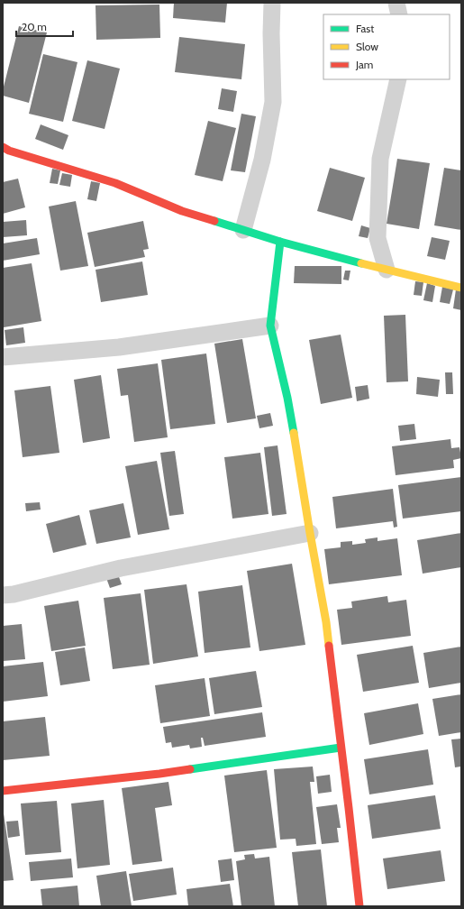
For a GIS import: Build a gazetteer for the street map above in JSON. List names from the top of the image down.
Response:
{
  "legend": ["Fast", "Slow", "Jam"],
  "scale_bar": "20 m"
}
